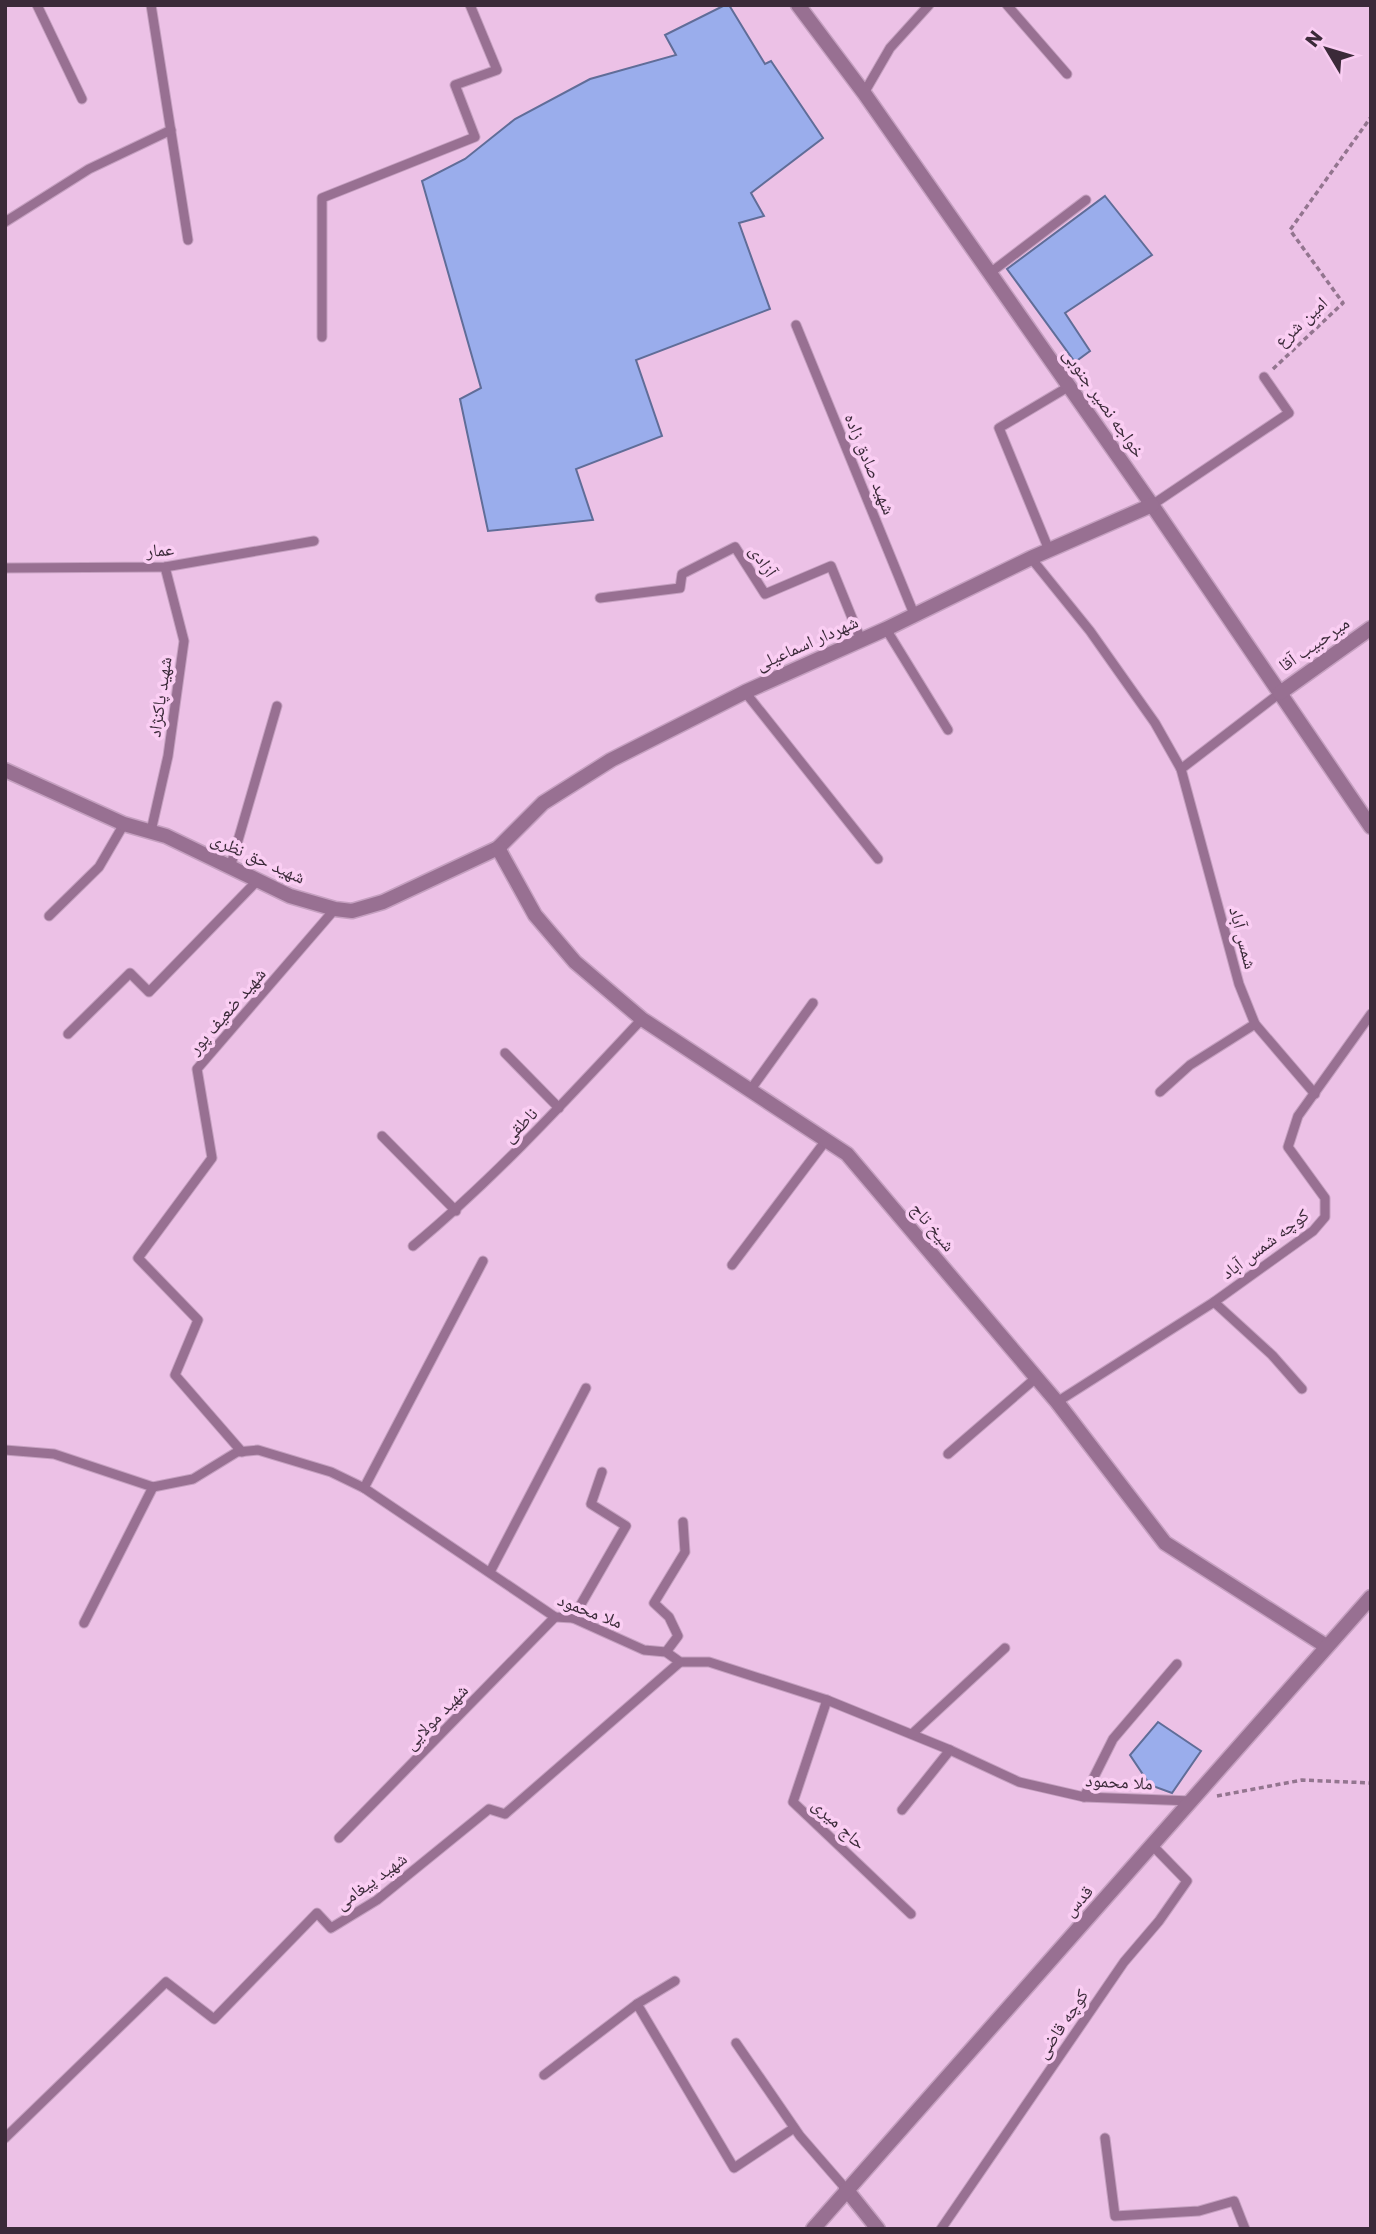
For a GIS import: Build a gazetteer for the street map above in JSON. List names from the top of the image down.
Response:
{
  "streets": {
    "street": [
      "خواجه نصیر جنوبی",
      "شهردار اسماعیلی",
      "میرحبیب آقا",
      "شهید حق نظری",
      "شیخ تاج",
      "قدس"
    ],
    "lane": [
      "شهید صادق زاده",
      "عمار",
      "آزادی",
      "شهید پاکنژاد",
      "شمس آباد",
      "شهید ضعیف پور",
      "ناطقی",
      "کوچه شمس آباد",
      "ملا محمود",
      "شهید مولایی",
      "حاج میری",
      "شهید پیغامی",
      "کوچه قاضی"
    ],
    "path": ["امین شرع"]
  },
  "crossings": [
    ["خواجه نصیر جنوبی", "شهردار اسماعیلی"],
    ["خواجه نصیر جنوبی", "میرحبیب آقا"],
    ["شهید صادق زاده", "شهردار اسماعیلی"],
    ["عمار", "شهید پاکنژاد"],
    ["آزادی", "شهردار اسماعیلی"],
    ["شهردار اسماعیلی", "شهید حق نظری"],
    ["شهردار اسماعیلی", "شمس آباد"],
    ["شهردار اسماعیلی", "شیخ تاج"],
    ["شهید پاکنژاد", "شهید حق نظری"],
    ["شهید حق نظری", "شهید ضعیف پور"],
    ["شهید حق نظری", "شیخ تاج"],
    ["شمس آباد", "کوچه شمس آباد"],
    ["شهید ضعیف پور", "ملا محمود"],
    ["ناطقی", "شیخ تاج"],
    ["شیخ تاج", "کوچه شمس آباد"],
    ["شیخ تاج", "قدس"],
    ["ملا محمود", "شهید مولایی"],
    ["ملا محمود", "حاج میری"],
    ["ملا محمود", "شهید پیغامی"],
    ["ملا محمود", "قدس"],
    ["قدس", "کوچه قاضی"]
  ],
  "north": "top left"
}
